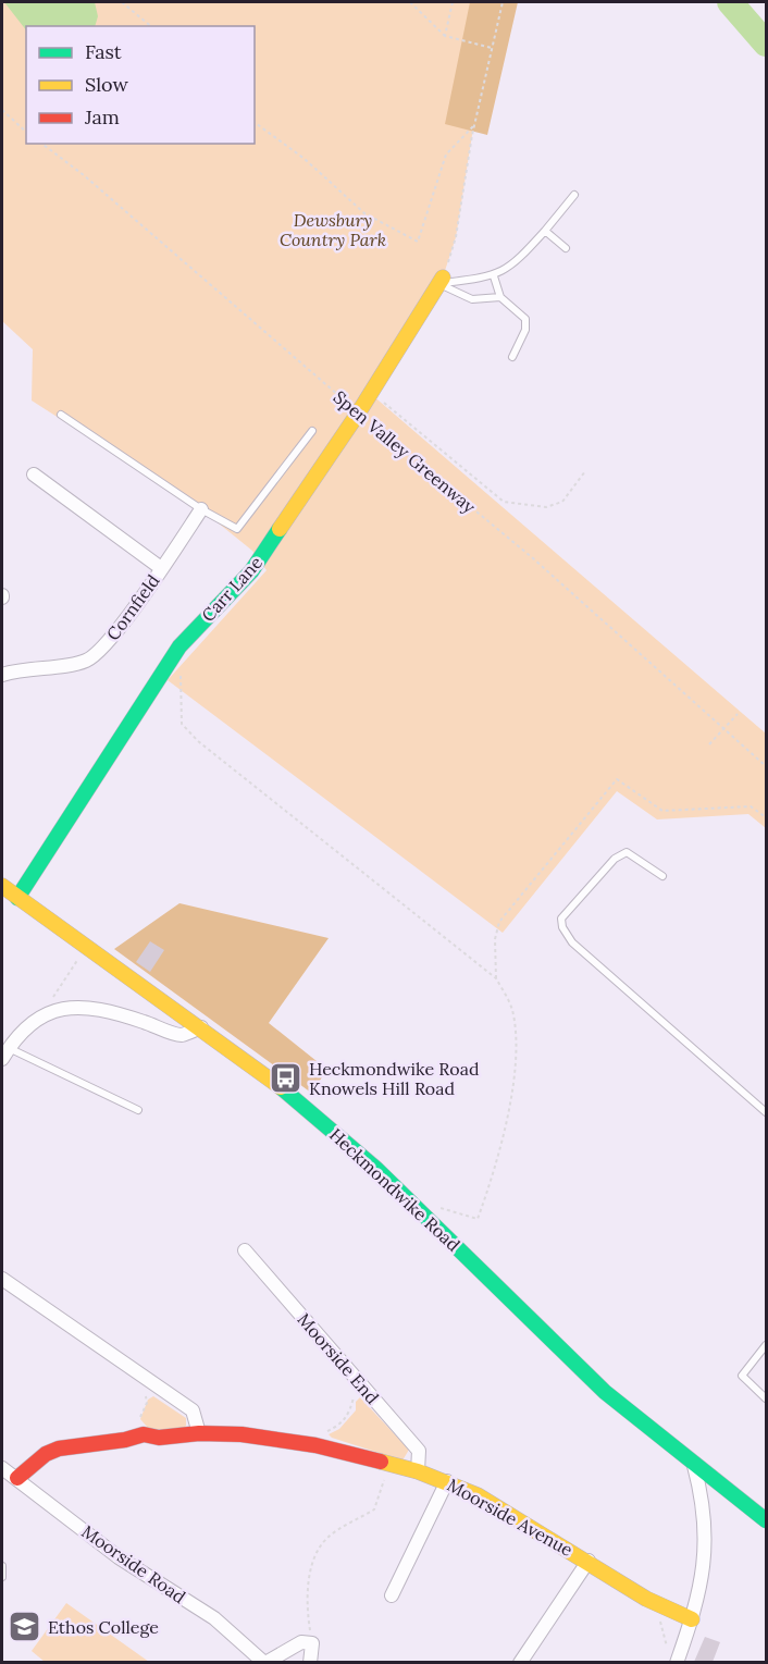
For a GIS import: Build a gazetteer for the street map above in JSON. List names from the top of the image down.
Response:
{
  "streets": {
    "street": [
      "Carr Lane",
      "Cornfield",
      "Heckmondwike Road",
      "Moorside End",
      "Moorside Avenue",
      "Moorside Road"
    ],
    "path": ["Spen Valley Greenway"]
  },
  "crossings": [
    ["Spen Valley Greenway", "Carr Lane"],
    ["Carr Lane", "Heckmondwike Road"],
    ["Moorside End", "Moorside Avenue"],
    ["Moorside Avenue", "Moorside Road"]
  ],
  "parks": ["Dewsbury Country Park"],
  "places": {
    "bus stop": ["Heckmondwike Road Knowels Hill Road"],
    "school or university": ["Ethos College"]
  },
  "legend": ["Fast", "Slow", "Jam"]
}
